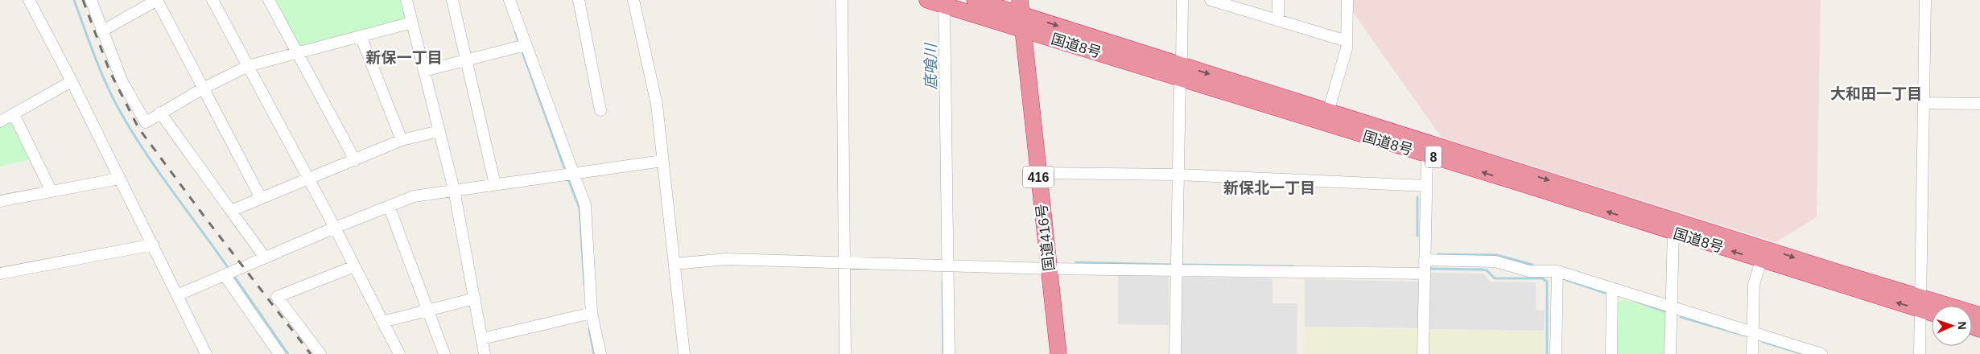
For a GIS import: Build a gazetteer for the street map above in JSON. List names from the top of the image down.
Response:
{
  "streets": {
    "highway": [
      "国道8号",
      "8",
      "416",
      "国道416号"
    ]
  },
  "crossings": [
    ["国道8号", "国道416号"]
  ],
  "districts": ["新保一丁目", "大和田一丁目", "新保北一丁目"],
  "water": ["底喰川"],
  "north": "right"
}
